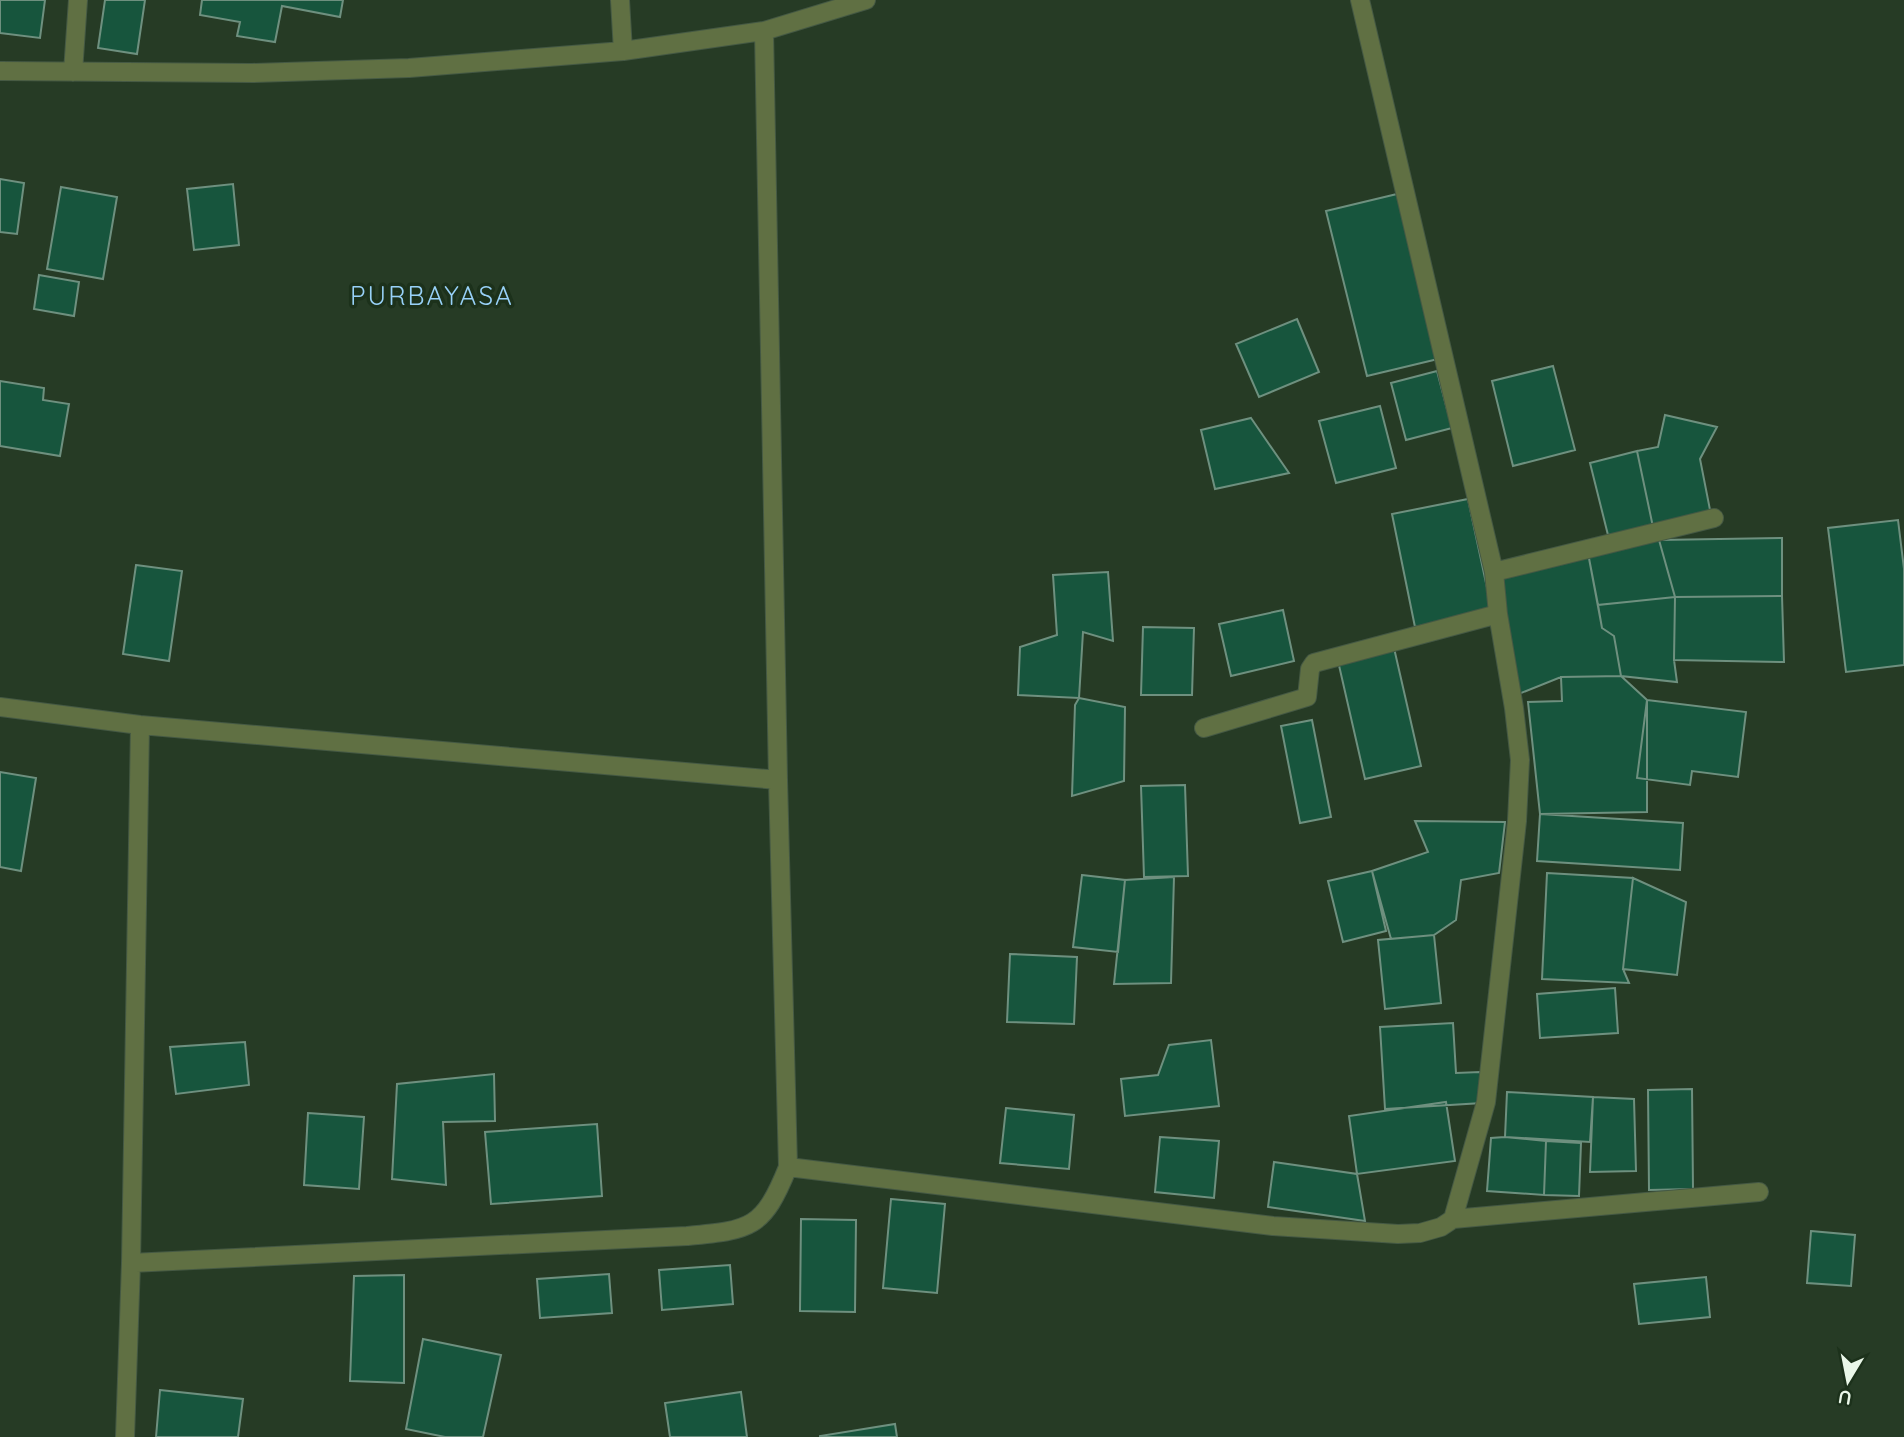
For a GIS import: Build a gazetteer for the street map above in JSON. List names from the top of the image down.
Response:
{
  "districts": ["PURBAYASA"],
  "north": "bottom"
}
